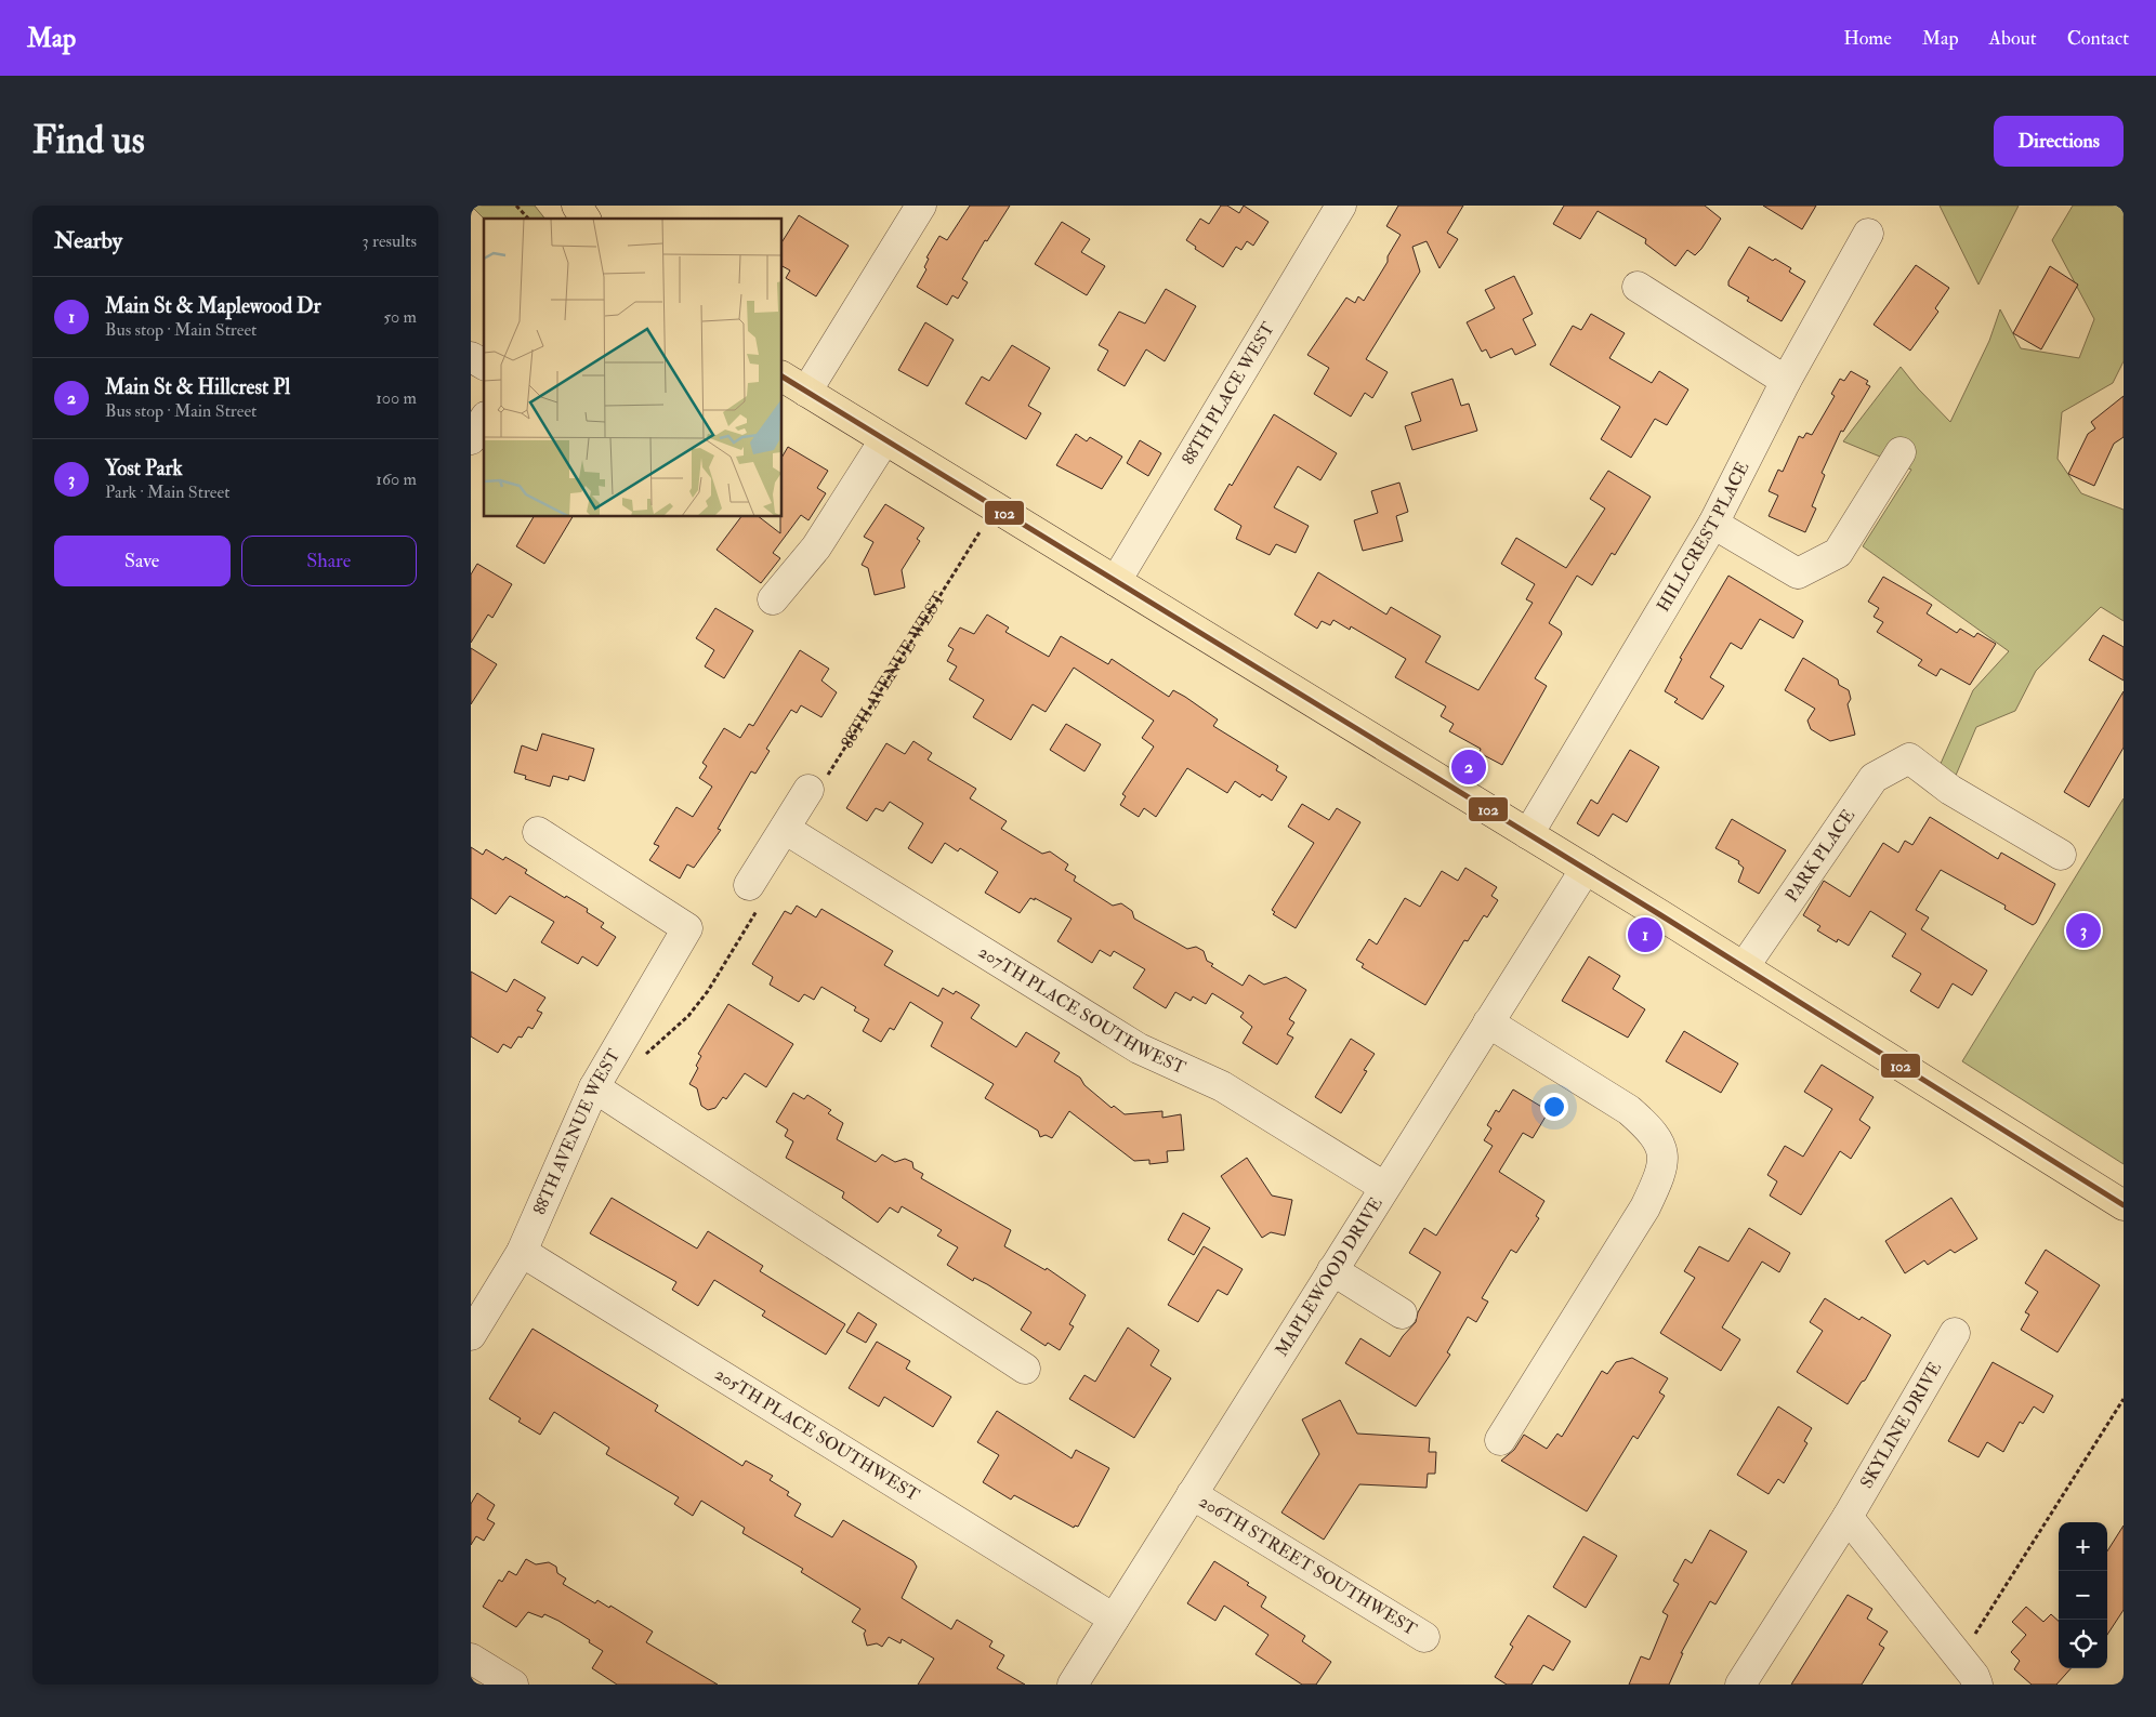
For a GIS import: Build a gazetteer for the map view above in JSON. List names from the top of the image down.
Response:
{
  "streets": {
    "street": [
      "88TH PLACE WEST",
      "HILLCREST PLACE",
      "88TH AVENUE WEST",
      "PARK PLACE",
      "207TH PLACE SOUTHWEST",
      "MAPLEWOOD DRIVE",
      "SKYLINE DRIVE",
      "205TH PLACE SOUTHWEST",
      "206TH STREET SOUTHWEST"
    ]
  },
  "crossings": [
    ["88TH AVENUE WEST", "205TH PLACE SOUTHWEST"],
    ["207TH PLACE SOUTHWEST", "MAPLEWOOD DRIVE"],
    ["MAPLEWOOD DRIVE", "205TH PLACE SOUTHWEST"],
    ["MAPLEWOOD DRIVE", "206TH STREET SOUTHWEST"]
  ],
  "lines": ["transit line 102"],
  "page": {
    "header": "Map",
    "nav": [
      "Home",
      "Map",
      "About",
      "Contact"
    ],
    "buttons": [
      "Directions",
      ["Save", "Share"]
    ],
    "title": "Find us",
    "heading": ["Nearby", "3 results"],
    "list": [
      {
        "mark": "1",
        "name": "Main St & Maplewood Dr",
        "note": "Bus stop · Main Street",
        "value": "50 m"
      },
      {
        "mark": "2",
        "name": "Main St & Hillcrest Pl",
        "note": "Bus stop · Main Street",
        "value": "100 m"
      },
      {
        "mark": "3",
        "name": "Yost Park",
        "note": "Park · Main Street",
        "value": "160 m"
      }
    ],
    "pins": ["2", "3", "1"],
    "map_buttons": ["+", "−"]
  }
}
